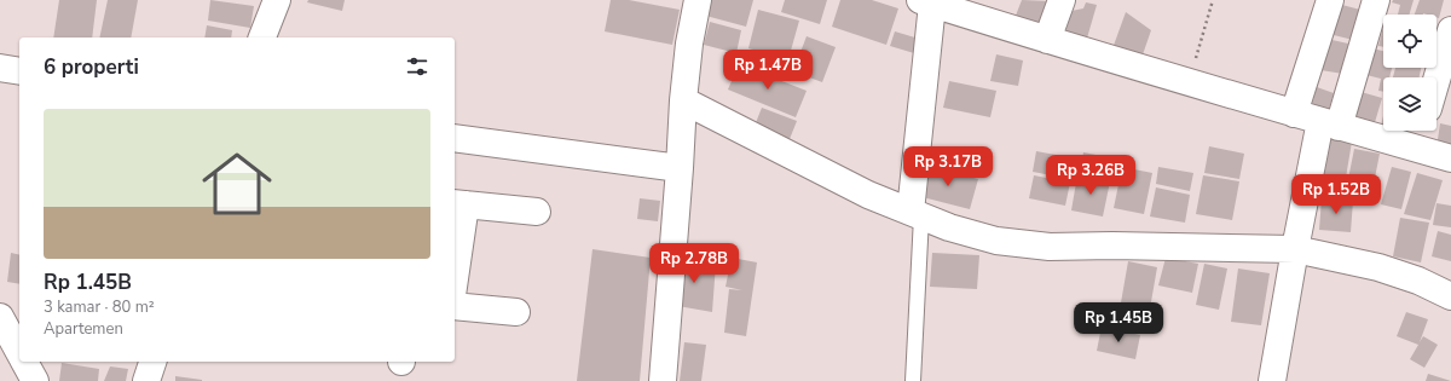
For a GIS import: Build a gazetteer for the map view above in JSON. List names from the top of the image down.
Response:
{
  "page": {
    "heading": "6 properti",
    "price": [
      "Rp 1.47B",
      "Rp 3.17B",
      "Rp 3.26B",
      "Rp 1.52B",
      "Rp 2.78B",
      "Rp 1.45B"
    ],
    "list": [
      {
        "name": "Rp 1.45B",
        "note": "3 kamar · 80 m² · Apartemen"
      }
    ]
  }
}
